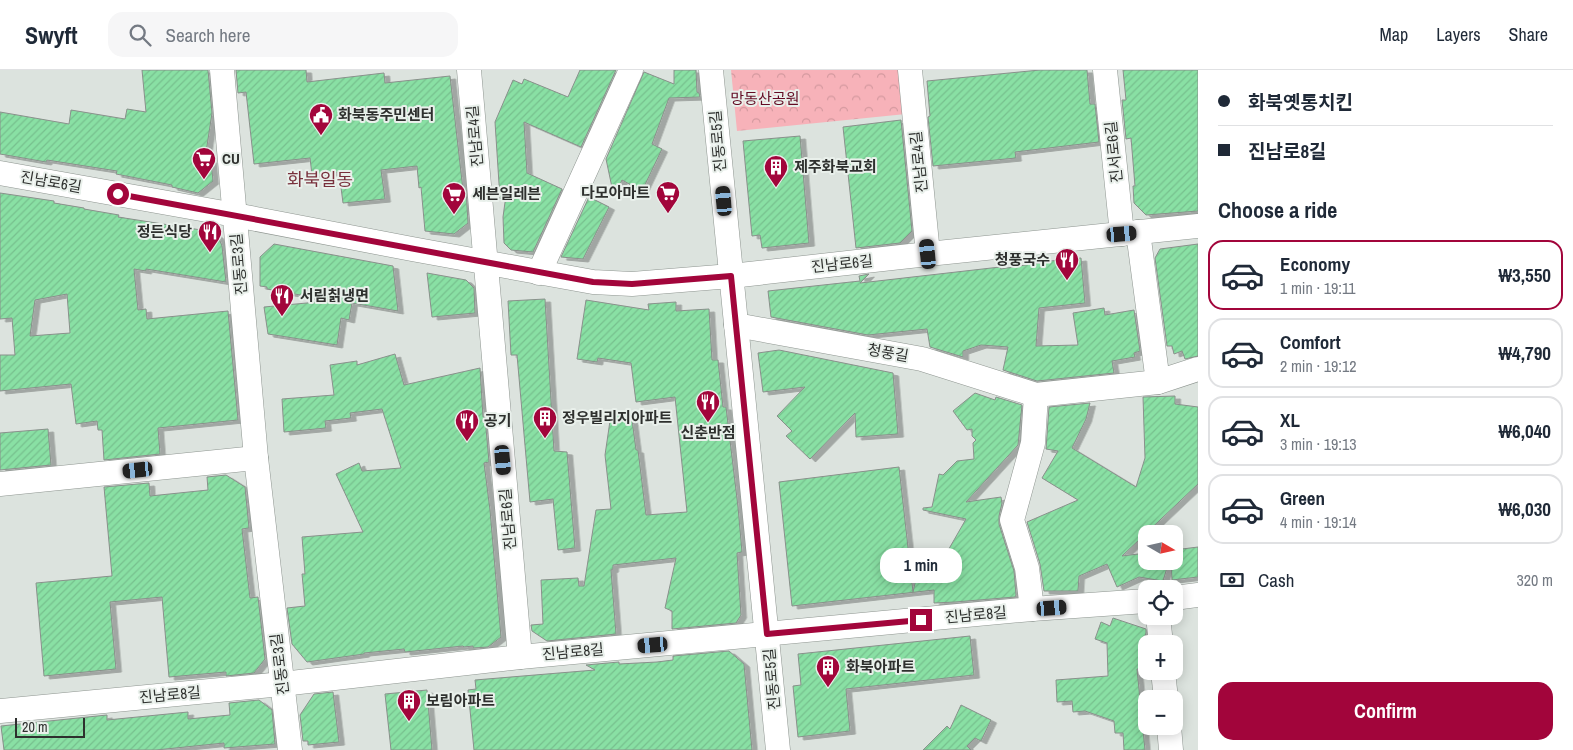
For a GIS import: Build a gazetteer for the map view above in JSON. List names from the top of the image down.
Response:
{
  "streets": {
    "street": [
      "진남로4길",
      "진동로5길",
      "진서로6길",
      "진남로6길",
      "진동로3길",
      "청풍길",
      "진남로8길"
    ]
  },
  "crossings": [
    ["진남로4길", "진남로6길"],
    ["진동로5길", "진남로6길"],
    ["진동로5길", "청풍길"],
    ["진동로5길", "진남로8길"],
    ["진서로6길", "진남로6길"],
    ["진서로6길", "청풍길"],
    ["진남로6길", "진동로3길"],
    ["진남로6길", "진남로8길"],
    ["진동로3길", "진남로8길"]
  ],
  "districts": ["화북일동"],
  "parks": ["망동산공원"],
  "places": {
    "public building": ["화북동주민센터"],
    "supermarket": ["CU", "다모아마트", "세븐일레븐"],
    "building": [
      "제주화북교회",
      "정우빌리지아파트",
      "화북아파트",
      "보림아파트"
    ],
    "restaurant": [
      "정든식당",
      "청풍국수",
      "서림칡냉면",
      "신춘반점",
      "공기"
    ]
  },
  "scale_bar": "20 m",
  "north": "right",
  "page": {
    "header": "Swyft",
    "search": "Search here",
    "nav": ["Map", "Layers", "Share"],
    "banner": ["화북옛통치킨", "진남로8길"],
    "heading": "Choose a ride",
    "list": [
      {
        "name": "Economy",
        "note": "1 min · 19:11",
        "value": "₩3,550"
      },
      {
        "name": "Comfort",
        "note": "2 min · 19:12",
        "value": "₩4,790"
      },
      {
        "name": "XL",
        "note": "3 min · 19:13",
        "value": "₩6,040"
      },
      {
        "name": "Green",
        "note": "4 min · 19:14",
        "value": "₩6,030"
      }
    ],
    "map_buttons": ["+", "−"],
    "bubble": "1 min",
    "pay": ["Cash", "320 m"],
    "buttons": "Confirm",
    "scale": "20 m"
  }
}
